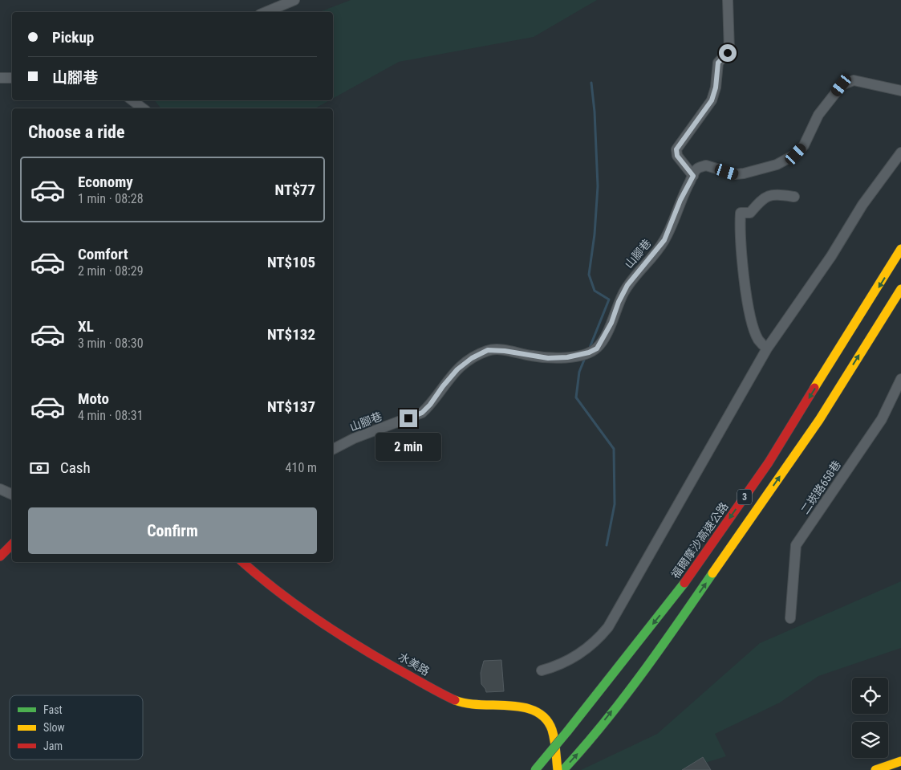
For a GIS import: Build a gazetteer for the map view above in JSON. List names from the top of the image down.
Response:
{
  "streets": {
    "main road": ["3", "福爾摩沙高速公路", "水美路"],
    "street": ["山腳巷", "二崁路658巷"]
  },
  "legend": ["Fast", "Slow", "Jam"],
  "page": {
    "banner": ["Pickup", "山腳巷"],
    "heading": "Choose a ride",
    "list": [
      {
        "name": "Economy",
        "note": "1 min · 08:28",
        "value": "NT$77"
      },
      {
        "name": "Comfort",
        "note": "2 min · 08:29",
        "value": "NT$105"
      },
      {
        "name": "XL",
        "note": "3 min · 08:30",
        "value": "NT$132"
      },
      {
        "name": "Moto",
        "note": "4 min · 08:31",
        "value": "NT$137"
      }
    ],
    "bubble": "2 min",
    "pay": ["Cash", "410 m"],
    "buttons": "Confirm"
  }
}
